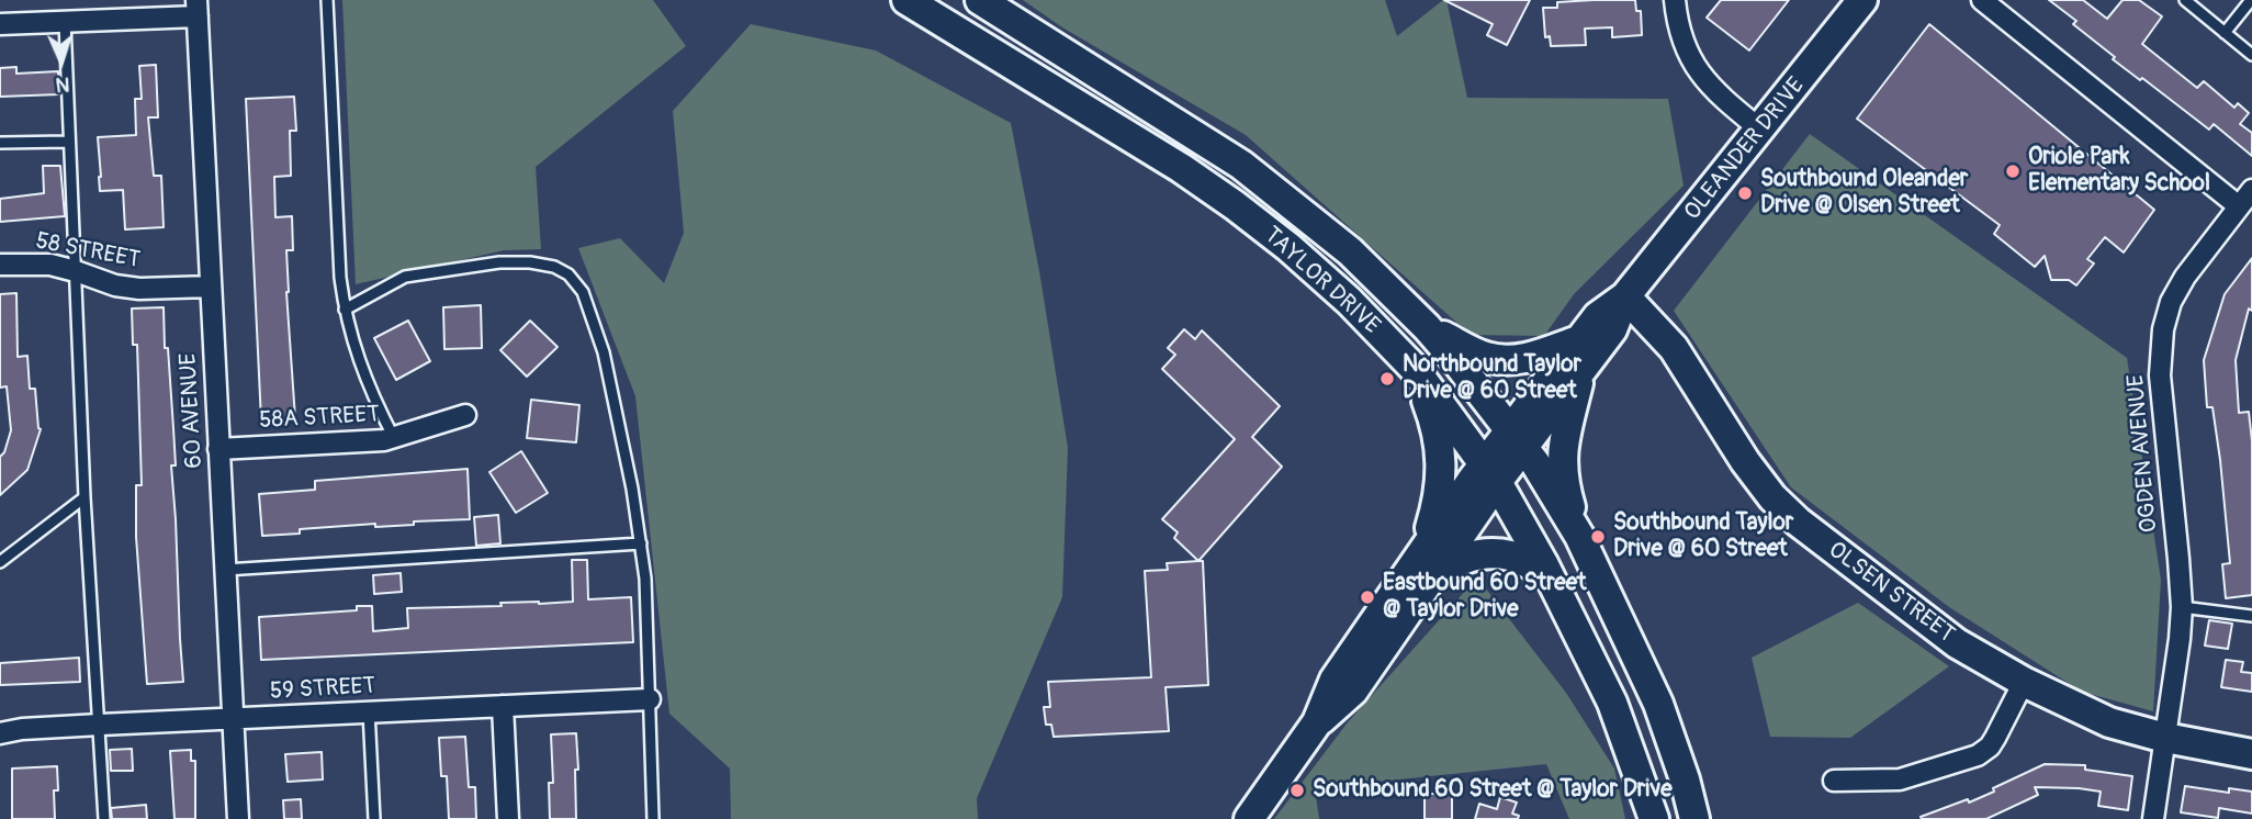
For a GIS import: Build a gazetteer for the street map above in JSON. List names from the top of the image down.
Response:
{
  "streets": {
    "main road": ["OLEANDER DRIVE", "TAYLOR DRIVE", "OLSEN STREET"],
    "street": [
      "58 STREET",
      "60 AVENUE",
      "58A STREET",
      "OGDEN AVENUE",
      "59 STREET"
    ]
  },
  "crossings": [
    ["OLEANDER DRIVE", "TAYLOR DRIVE"],
    ["OLEANDER DRIVE", "OLSEN STREET"],
    ["58 STREET", "60 AVENUE"],
    ["60 AVENUE", "58A STREET"],
    ["60 AVENUE", "59 STREET"],
    ["OGDEN AVENUE", "OLSEN STREET"]
  ],
  "places": [
    "Oriole Park Elementary School",
    "Southbound Oleander Drive @ Olsen Street",
    "Northbound Taylor Drive @ 60 Street",
    "Southbound Taylor Drive @ 60 Street",
    "Eastbound 60 Street @ Taylor Drive",
    "Southbound 60 Street @ Taylor Drive"
  ],
  "north": "bottom"
}
